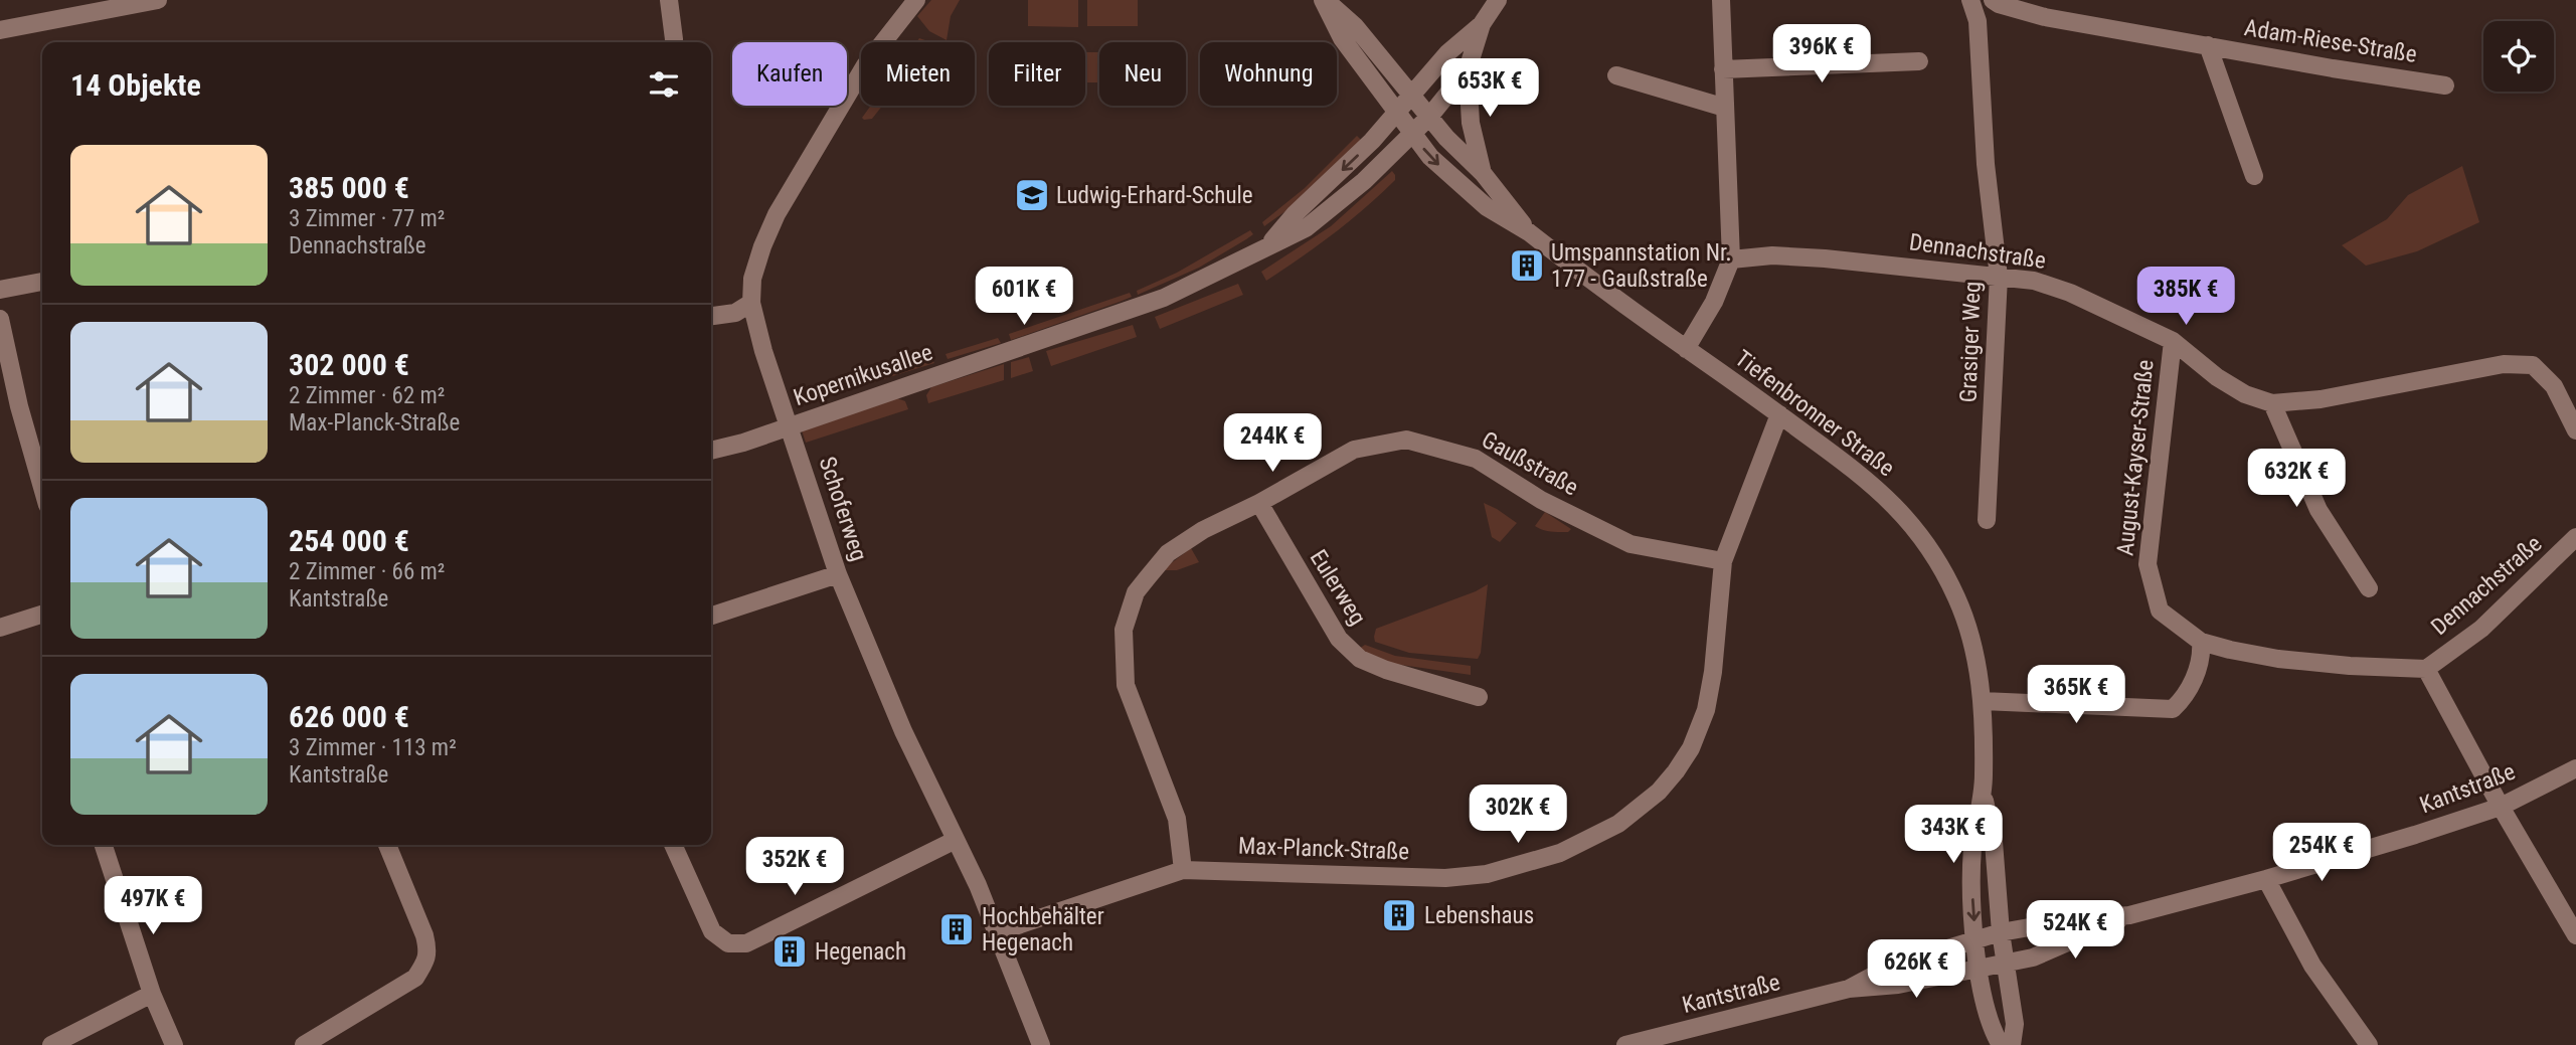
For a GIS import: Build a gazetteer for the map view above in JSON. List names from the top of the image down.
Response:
{
  "streets": {
    "street": [
      "Adam-Riese-Straße",
      "Dennachstraße",
      "Grasiger Weg",
      "Kopernikusallee",
      "Tiefenbronner Straße",
      "August-Kayser-Straße",
      "Gaußstraße",
      "Schoferweg",
      "Eulerweg",
      "Kantstraße",
      "Max-Planck-Straße"
    ]
  },
  "crossings": [
    ["Dennachstraße", "Grasiger Weg"],
    ["Dennachstraße", "August-Kayser-Straße"],
    ["Kopernikusallee", "Tiefenbronner Straße"],
    ["Kopernikusallee", "Schoferweg"],
    ["Tiefenbronner Straße", "Kantstraße"],
    ["Tiefenbronner Straße", "Max-Planck-Straße"],
    ["Gaußstraße", "Eulerweg"],
    ["Gaußstraße", "Max-Planck-Straße"],
    ["Schoferweg", "Max-Planck-Straße"]
  ],
  "places": {
    "school or university": ["Ludwig-Erhard-Schule"],
    "building": [
      "Umspannstation Nr. 177 - Gaußstraße",
      "Lebenshaus",
      "Hochbehälter Hegenach",
      "Hegenach"
    ]
  },
  "page": {
    "price": [
      "396K €",
      "653K €",
      "601K €",
      "385K €",
      "244K €",
      "632K €",
      "365K €",
      "302K €",
      "343K €",
      "254K €",
      "352K €",
      "497K €",
      "524K €",
      "626K €"
    ],
    "chip": [
      "Kaufen",
      "Mieten",
      "Filter",
      "Neu",
      "Wohnung"
    ],
    "heading": "14 Objekte",
    "list": [
      {
        "name": "385 000 €",
        "note": "3 Zimmer · 77 m² · Dennachstraße"
      },
      {
        "name": "302 000 €",
        "note": "2 Zimmer · 62 m² · Max-Planck-Straße"
      },
      {
        "name": "254 000 €",
        "note": "2 Zimmer · 66 m² · Kantstraße"
      },
      {
        "name": "626 000 €",
        "note": "3 Zimmer · 113 m² · Kantstraße"
      }
    ]
  }
}
